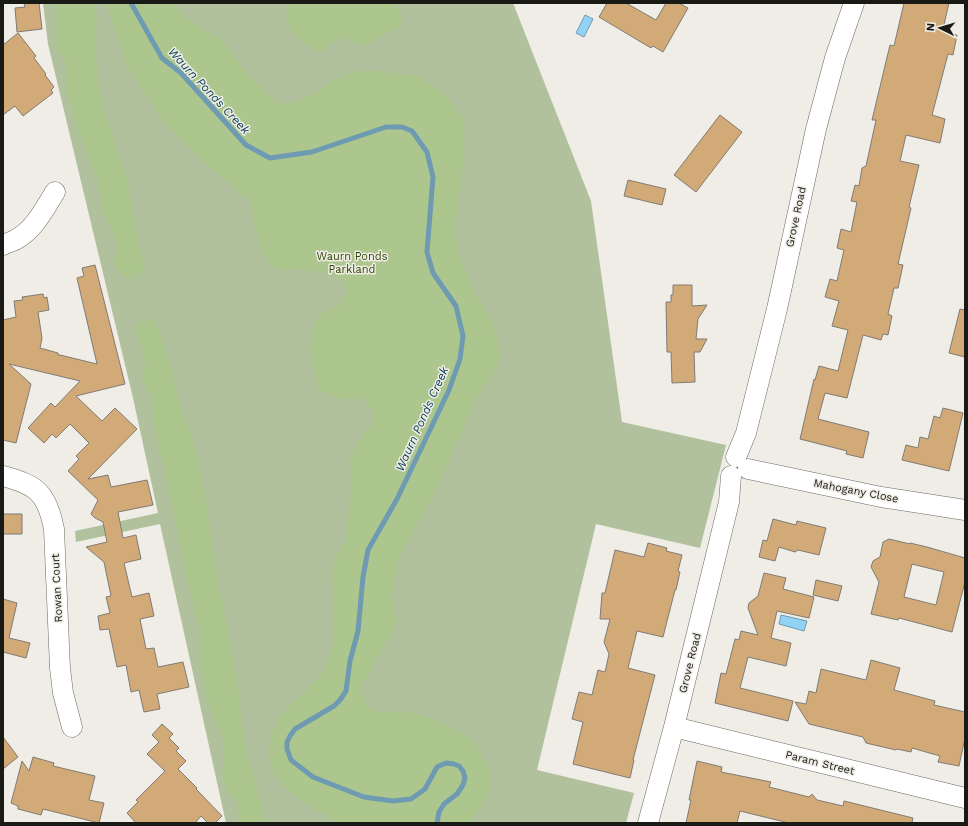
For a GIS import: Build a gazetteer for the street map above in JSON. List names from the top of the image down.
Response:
{
  "streets": {
    "street": [
      "Grove Road",
      "Mahogany Close",
      "Rowan Court",
      "Param Street"
    ]
  },
  "crossings": [
    ["Grove Road", "Mahogany Close"],
    ["Grove Road", "Param Street"]
  ],
  "water": ["Waurn Ponds Creek"],
  "parks": ["Waurn Ponds Parkland"],
  "north": "left"
}
